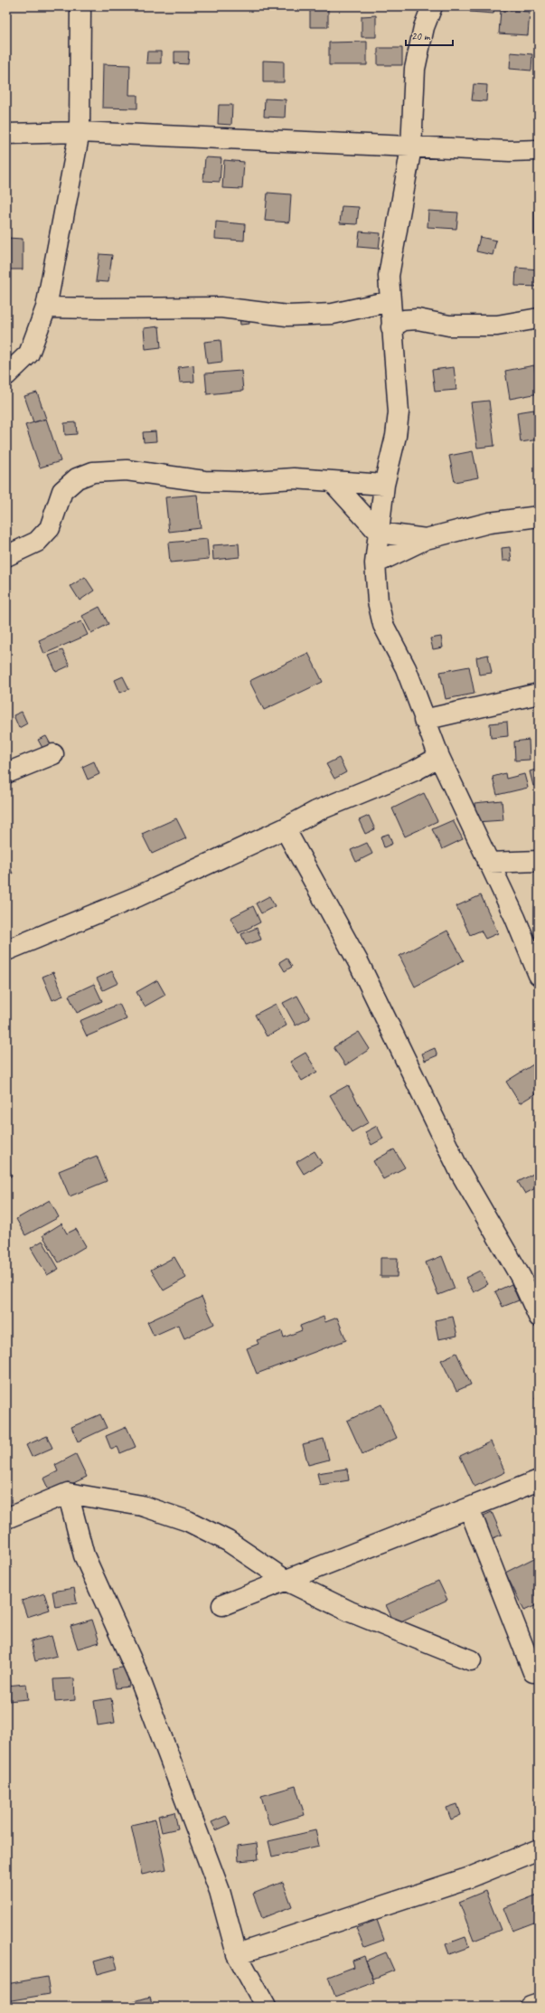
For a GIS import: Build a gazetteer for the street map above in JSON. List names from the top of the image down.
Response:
{
  "scale_bar": "20 m"
}
